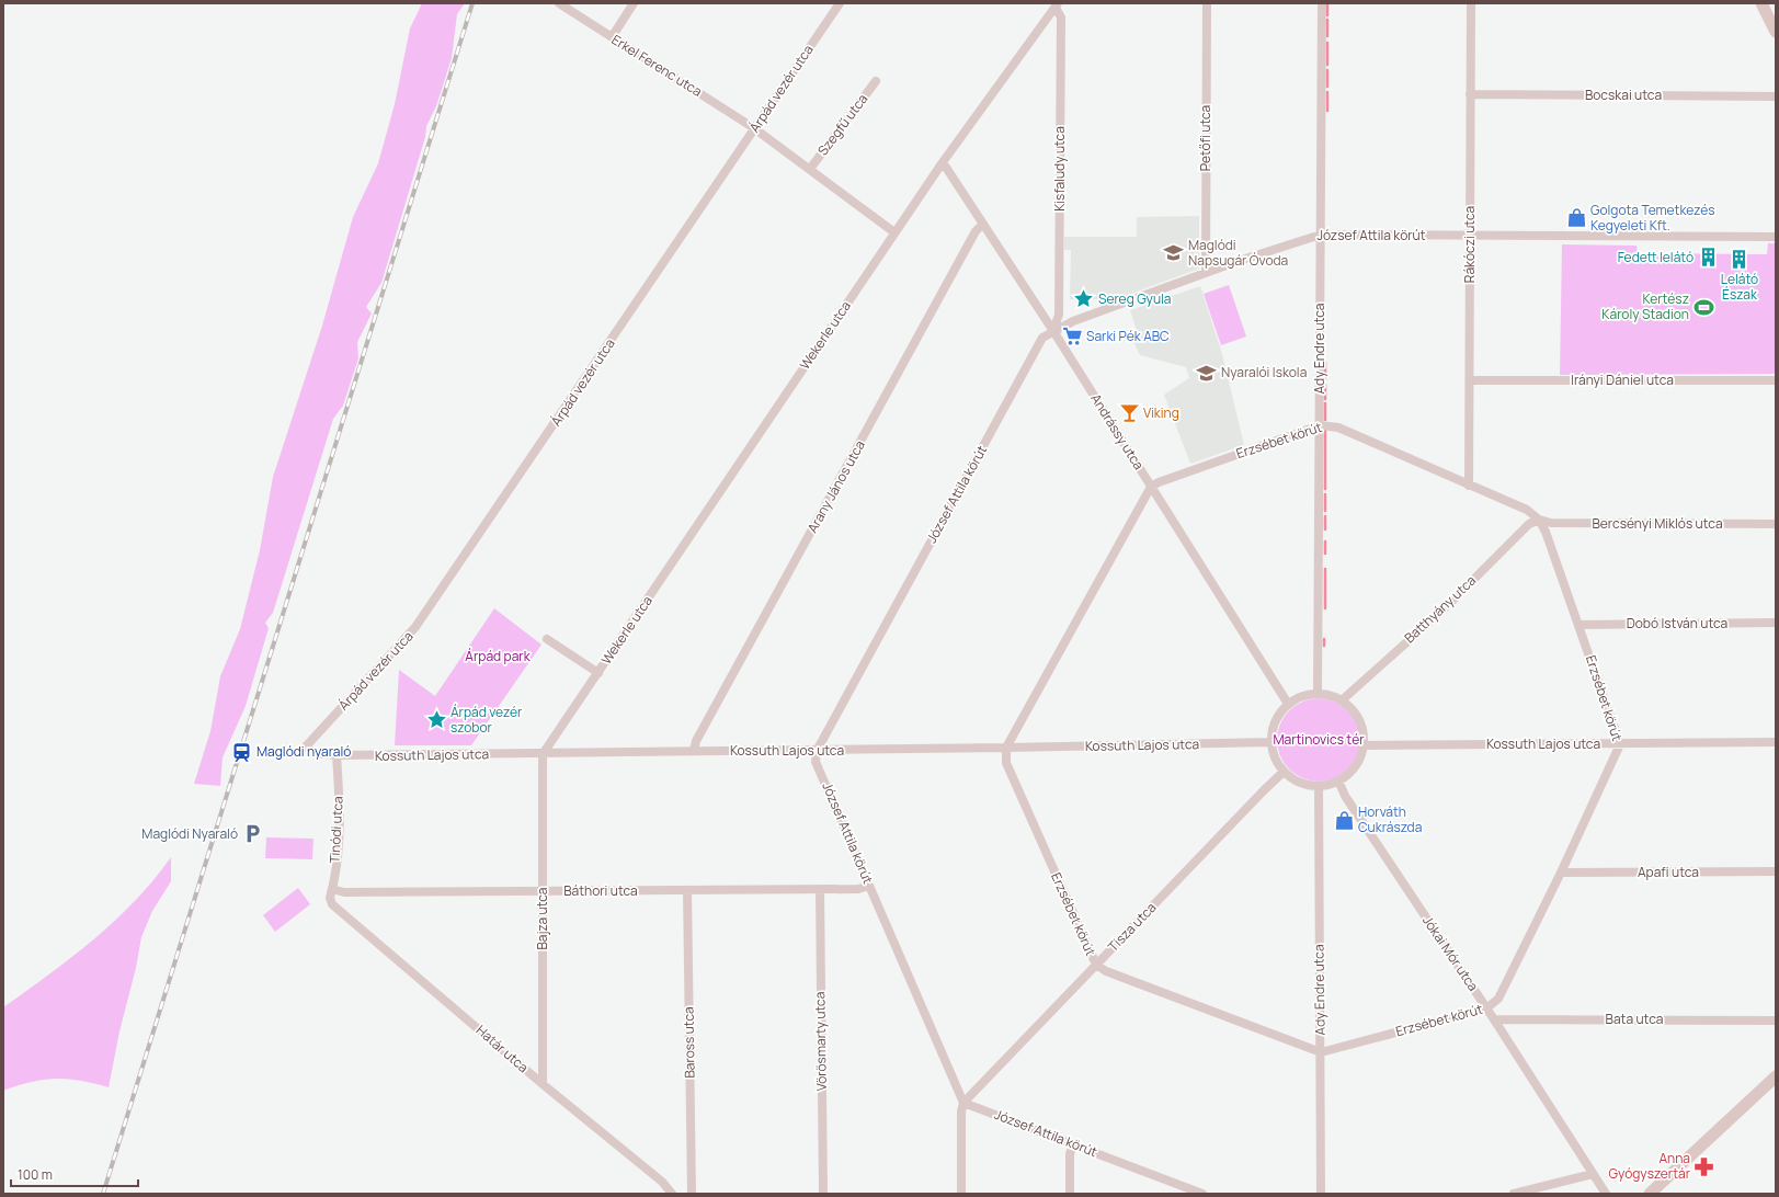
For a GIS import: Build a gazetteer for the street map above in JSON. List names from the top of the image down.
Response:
{
  "streets": {
    "street": [
      "Erkel Ferenc utca",
      "Árpád vezér utca",
      "Bocskai utca",
      "Szegfű utca",
      "Petőfi utca",
      "Kisfaludy utca",
      "József Attila körút",
      "Rákóczi utca",
      "Wekerle utca",
      "Ady Endre utca",
      "Irányi Dániel utca",
      "Andrássy utca",
      "Erzsébet körút",
      "Arany János utca",
      "Bercsényi Miklós utca",
      "Batthyány utca",
      "Dobó István utca",
      "Kossuth Lajos utca",
      "Tinódi utca",
      "Apafi utca",
      "Báthori utca",
      "Bajza utca",
      "Tisza utca",
      "Jókai Mór utca",
      "Bata utca",
      "Vörösmarty utca",
      "Baross utca",
      "Határ utca"
    ]
  },
  "crossings": [
    ["Erkel Ferenc utca", "Árpád vezér utca"],
    ["Erkel Ferenc utca", "Szegfű utca"],
    ["Árpád vezér utca", "Szegfű utca"],
    ["Árpád vezér utca", "Kossuth Lajos utca"],
    ["Bocskai utca", "Rákóczi utca"],
    ["Szegfű utca", "Wekerle utca"],
    ["Petőfi utca", "József Attila körút"],
    ["Kisfaludy utca", "József Attila körút"],
    ["Kisfaludy utca", "Wekerle utca"],
    ["Kisfaludy utca", "Andrássy utca"],
    ["József Attila körút", "Rákóczi utca"],
    ["József Attila körút", "Ady Endre utca"],
    ["József Attila körút", "Andrássy utca"],
    ["József Attila körút", "Kossuth Lajos utca"],
    ["József Attila körút", "Báthori utca"],
    ["József Attila körút", "Tisza utca"],
    ["Rákóczi utca", "Irányi Dániel utca"],
    ["Rákóczi utca", "Erzsébet körút"],
    ["Wekerle utca", "Andrássy utca"],
    ["Wekerle utca", "Kossuth Lajos utca"],
    ["Wekerle utca", "Bajza utca"],
    ["Ady Endre utca", "Andrássy utca"],
    ["Ady Endre utca", "Erzsébet körút"],
    ["Ady Endre utca", "Batthyány utca"],
    ["Ady Endre utca", "Kossuth Lajos utca"],
    ["Ady Endre utca", "Tisza utca"],
    ["Ady Endre utca", "Jókai Mór utca"],
    ["Andrássy utca", "Erzsébet körút"],
    ["Andrássy utca", "Arany János utca"],
    ["Andrássy utca", "Batthyány utca"],
    ["Andrássy utca", "Kossuth Lajos utca"],
    ["Andrássy utca", "Tisza utca"],
    ["Andrássy utca", "Jókai Mór utca"],
    ["Erzsébet körút", "Bercsényi Miklós utca"],
    ["Erzsébet körút", "Batthyány utca"],
    ["Erzsébet körút", "Dobó István utca"],
    ["Erzsébet körút", "Kossuth Lajos utca"],
    ["Erzsébet körút", "Apafi utca"],
    ["Erzsébet körút", "Tisza utca"],
    ["Erzsébet körút", "Jókai Mór utca"],
    ["Arany János utca", "Kossuth Lajos utca"],
    ["Bercsényi Miklós utca", "Batthyány utca"],
    ["Batthyány utca", "Kossuth Lajos utca"],
    ["Batthyány utca", "Tisza utca"],
    ["Batthyány utca", "Jókai Mór utca"],
    ["Kossuth Lajos utca", "Tinódi utca"],
    ["Kossuth Lajos utca", "Bajza utca"],
    ["Kossuth Lajos utca", "Tisza utca"],
    ["Kossuth Lajos utca", "Jókai Mór utca"],
    ["Tinódi utca", "Báthori utca"],
    ["Tinódi utca", "Határ utca"],
    ["Báthori utca", "Bajza utca"],
    ["Báthori utca", "Vörösmarty utca"],
    ["Báthori utca", "Baross utca"],
    ["Bajza utca", "Határ utca"],
    ["Tisza utca", "Jókai Mór utca"],
    ["Jókai Mór utca", "Bata utca"]
  ],
  "parks": ["Árpád park", "Martinovics tér"],
  "places": {
    "shop": ["Golgota Temetkezés Kegyeleti Kft.", "Horváth Cukrászda"],
    "school or university": ["Maglódi Napsugár Óvoda", "Nyaralói Iskola"],
    "building": ["Fedett lelátó", "Lelátó Észak"],
    "place": ["Sereg Gyula", "Árpád vezér szobor"],
    "sports": ["Kertész Károly Stadion"],
    "supermarket": ["Sarki Pék ABC"],
    "bar": ["Viking"],
    "station": ["Maglódi nyaraló"],
    "parking": ["Maglódi Nyaraló"],
    "pharmacy": ["Anna Gyógyszertár"]
  },
  "scale_bar": "100 m"
}
